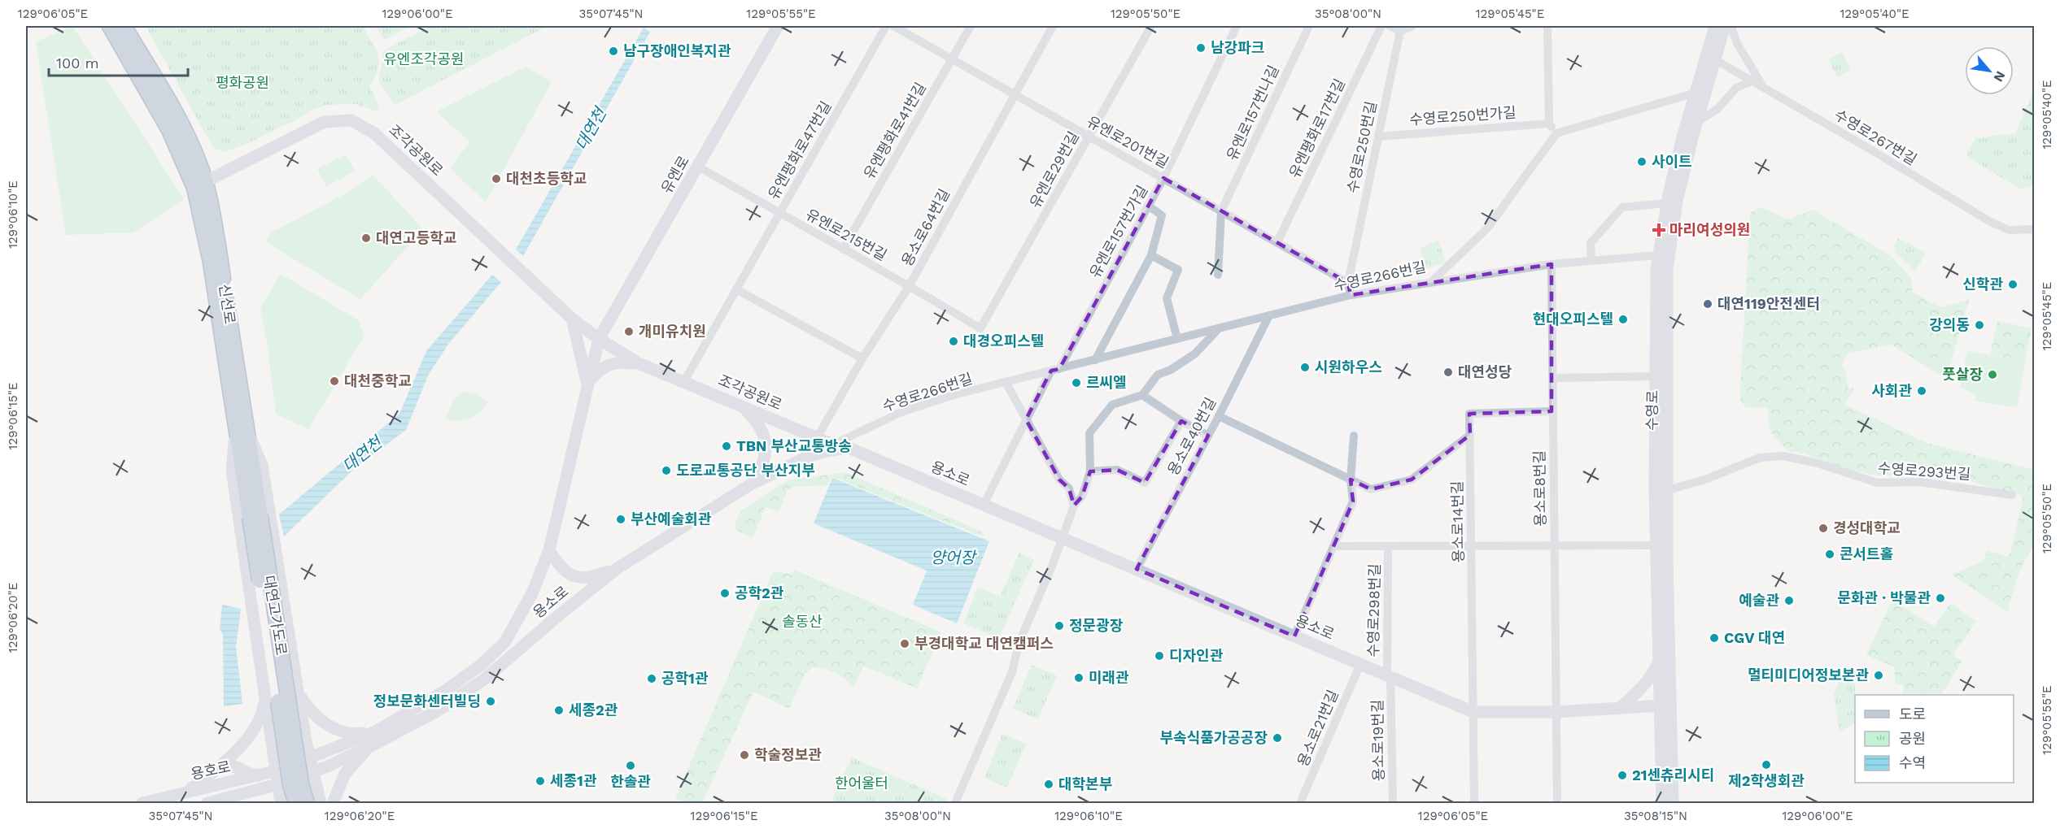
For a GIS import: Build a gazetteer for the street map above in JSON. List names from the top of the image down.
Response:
{
  "streets": {
    "highway": ["신선로", "대연고가도로"],
    "main road": [
      "조각공원로",
      "유엔로",
      "수영로",
      "용소로",
      "용호로"
    ],
    "street": [
      "유엔로157번나길",
      "수영로250번가길",
      "유엔평화로17번길",
      "유엔평화로41번길",
      "수영로267번길",
      "유엔로201번길",
      "수영로250번길",
      "유엔평화로47번길",
      "유엔로29번길",
      "용소로64번길",
      "유엔로157번가길",
      "유엔로215번길",
      "수영로266번길",
      "용소로40번길",
      "수영로293번길",
      "용소로8번길",
      "용소로14번길",
      "수영로298번길",
      "용소로21번길",
      "용소로19번길"
    ]
  },
  "crossings": [
    ["유엔로157번나길", "유엔로201번길"],
    ["수영로250번가길", "수영로250번길"],
    ["유엔평화로17번길", "유엔로201번길"],
    ["유엔평화로41번길", "유엔로201번길"],
    ["유엔평화로41번길", "유엔로215번길"],
    ["수영로267번길", "수영로"],
    ["유엔로201번길", "수영로250번길"],
    ["유엔로201번길", "유엔로29번길"],
    ["유엔로201번길", "용소로64번길"],
    ["유엔로201번길", "유엔로157번가길"],
    ["조각공원로", "유엔평화로47번길"],
    ["조각공원로", "유엔로"],
    ["조각공원로", "용소로64번길"],
    ["조각공원로", "수영로266번길"],
    ["조각공원로", "신선로"],
    ["조각공원로", "용소로"],
    ["유엔평화로47번길", "유엔로215번길"],
    ["유엔로29번길", "유엔로215번길"],
    ["유엔로", "유엔로215번길"],
    ["용소로64번길", "유엔로215번길"],
    ["유엔로157번가길", "수영로266번길"],
    ["유엔로157번가길", "용소로"],
    ["수영로266번길", "용소로40번길"],
    ["신선로", "대연고가도로"],
    ["수영로", "수영로293번길"],
    ["수영로", "용소로"],
    ["수영로", "수영로298번길"],
    ["용소로40번길", "용소로"],
    ["용소로", "용소로8번길"],
    ["용소로", "용소로14번길"],
    ["용소로", "수영로298번길"],
    ["용소로", "용소로21번길"],
    ["용소로", "용소로19번길"],
    ["용소로", "용호로"],
    ["용소로8번길", "용소로14번길"],
    ["용소로8번길", "수영로298번길"],
    ["용소로14번길", "수영로298번길"],
    ["수영로298번길", "용소로19번길"]
  ],
  "water": ["대연천", "양어장"],
  "parks": [
    "유엔조각공원",
    "평화공원",
    "솔동산",
    "한어울터"
  ],
  "places": {
    "other": [
      "남강파크",
      "남구장애인복지관",
      "사이트",
      "대천초등학교",
      "대연고등학교",
      "신학관",
      "대연119안전센터",
      "현대오피스텔",
      "강의동",
      "개미유치원",
      "대경오피스텔",
      "시원하우스",
      "대연성당",
      "풋살장",
      "대천중학교",
      "르씨엘",
      "사회관",
      "TBN 부산교통방송",
      "도로교통공단 부산지부",
      "부산예술회관",
      "경성대학교",
      "콘서트홀",
      "공학2관",
      "문화관 · 박물관",
      "예술관",
      "정문광장",
      "CGV 대연",
      "부경대학교 대연캠퍼스",
      "디자인관",
      "멀티미디어정보본관",
      "미래관",
      "공학1관",
      "정보문화센터빌딩",
      "세종2관",
      "부속식품가공공장",
      "학술정보관",
      "제2학생회관",
      "한솔관",
      "21센츄리시티",
      "세종1관",
      "대학본부"
    ],
    "health": ["마리여성의원"]
  },
  "legend": ["도로", "공원", "수역"],
  "scale_bar": "100 m",
  "north": "bottom right",
  "coordinates": [
    "129°06'05\"E",
    "129°06'00\"E",
    "35°07'45\"N",
    "129°05'55\"E",
    "129°05'50\"E",
    "35°08'00\"N",
    "129°05'45\"E",
    "129°05'40\"E",
    "129°06'10\"E",
    "129°06'15\"E",
    "129°06'20\"E",
    "35°08'15\"N"
  ]
}
